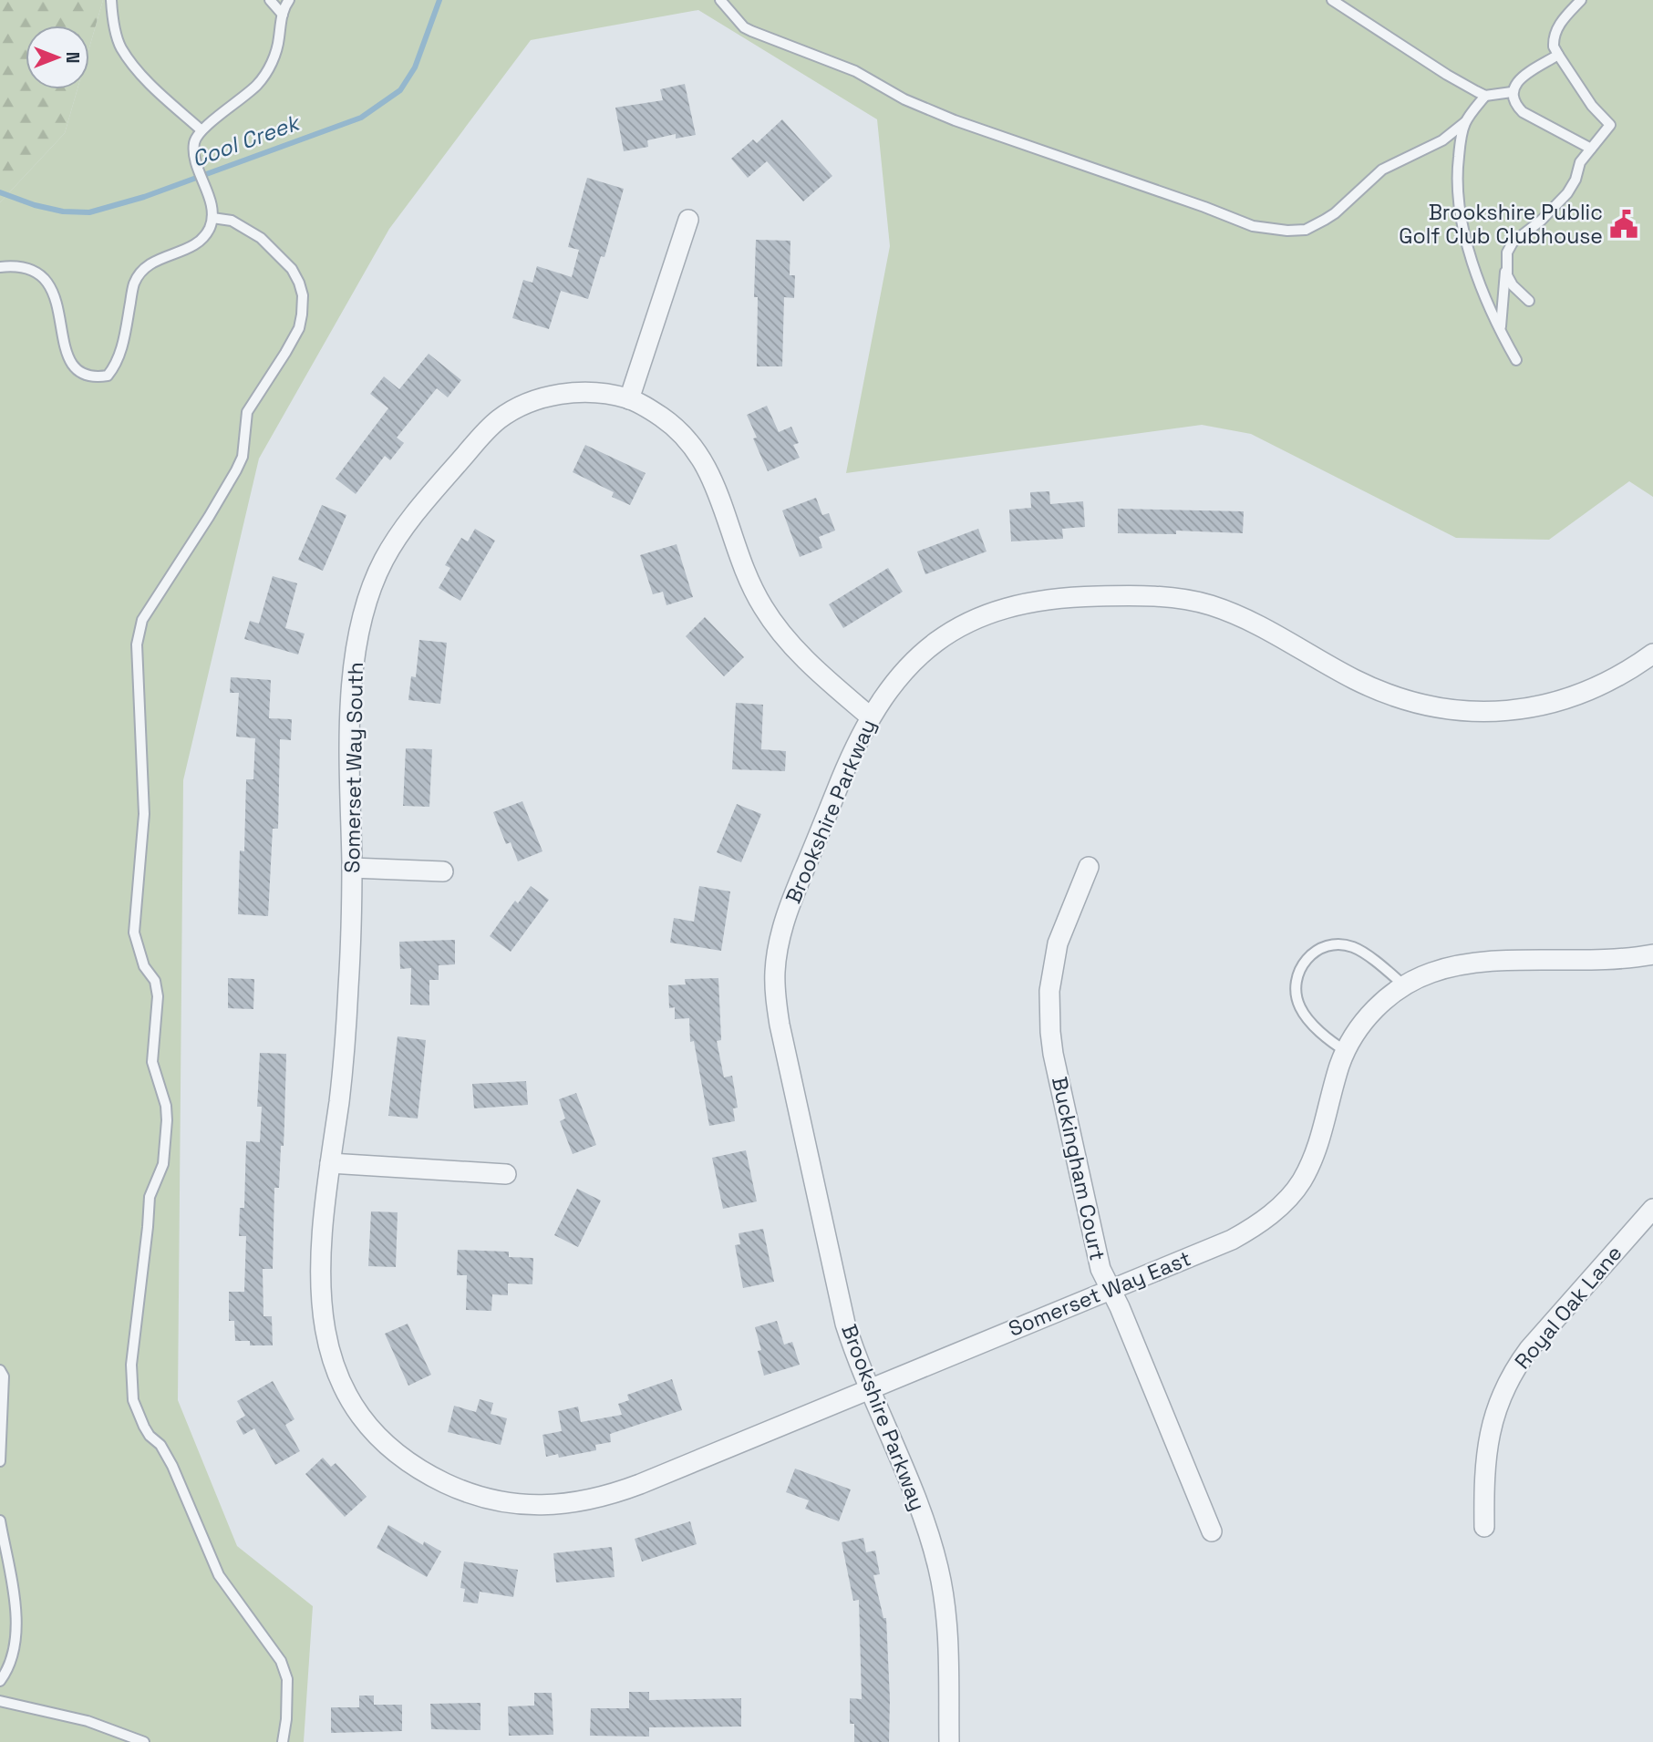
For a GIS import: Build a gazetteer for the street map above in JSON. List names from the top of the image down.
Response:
{
  "streets": {
    "street": [
      "Somerset Way South",
      "Brookshire Parkway",
      "Buckingham Court",
      "Somerset Way East",
      "Royal Oak Lane"
    ]
  },
  "crossings": [
    ["Somerset Way South", "Brookshire Parkway"],
    ["Somerset Way South", "Somerset Way East"],
    ["Brookshire Parkway", "Somerset Way East"],
    ["Buckingham Court", "Somerset Way East"]
  ],
  "water": ["Cool Creek"],
  "places": {
    "public building": ["Brookshire Public Golf Club Clubhouse"]
  },
  "north": "right"
}
